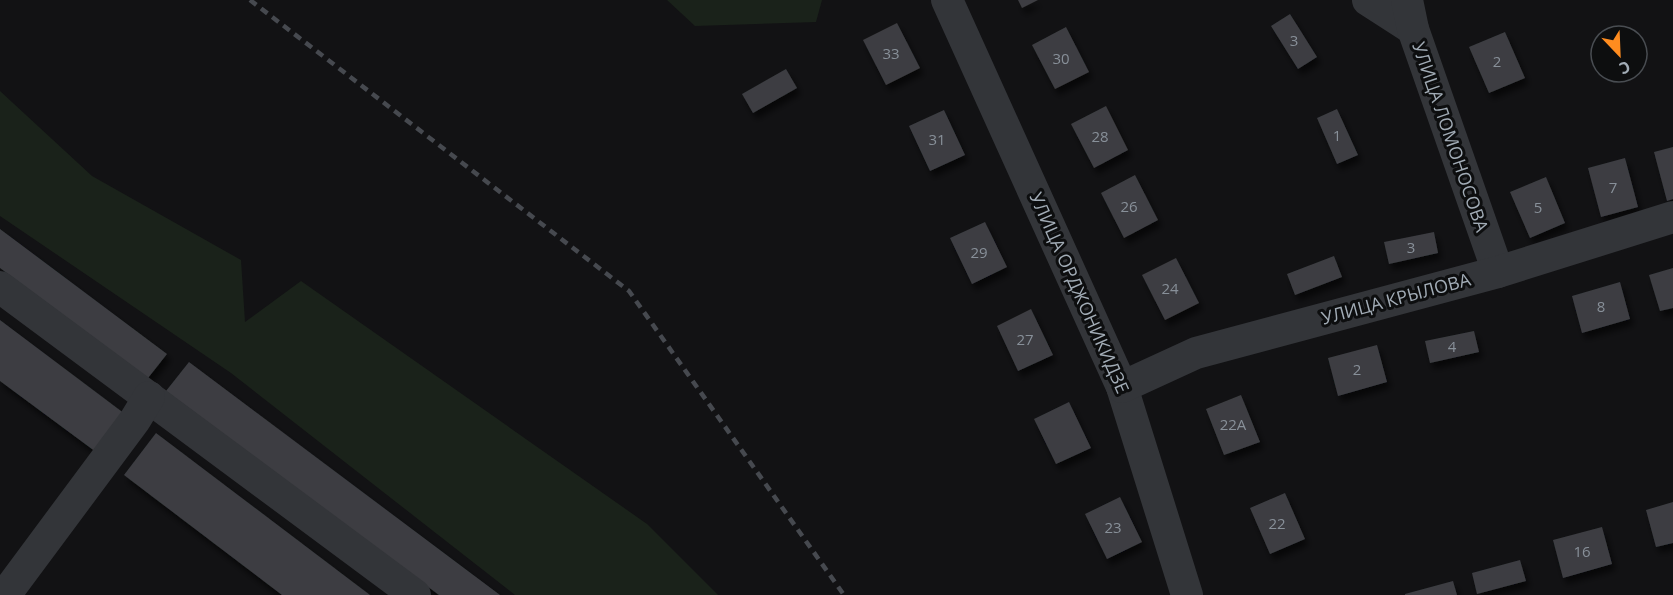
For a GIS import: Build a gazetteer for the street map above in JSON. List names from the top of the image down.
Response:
{
  "streets": {
    "street": ["УЛИЦА ЛОМОНОСОВА", "УЛИЦА ОРДЖОНИКИДЗЕ", "УЛИЦА КРЫЛОВА"]
  },
  "crossings": [
    ["УЛИЦА ЛОМОНОСОВА", "УЛИЦА КРЫЛОВА"],
    ["УЛИЦА ОРДЖОНИКИДЗЕ", "УЛИЦА КРЫЛОВА"]
  ],
  "house_numbers": [
    "3",
    "33",
    "30",
    "2",
    "1",
    "28",
    "31",
    "7",
    "26",
    "5",
    "3",
    "29",
    "24",
    "8",
    "27",
    "4",
    "2",
    "22А",
    "22",
    "23",
    "16"
  ],
  "north": "bottom right"
}
